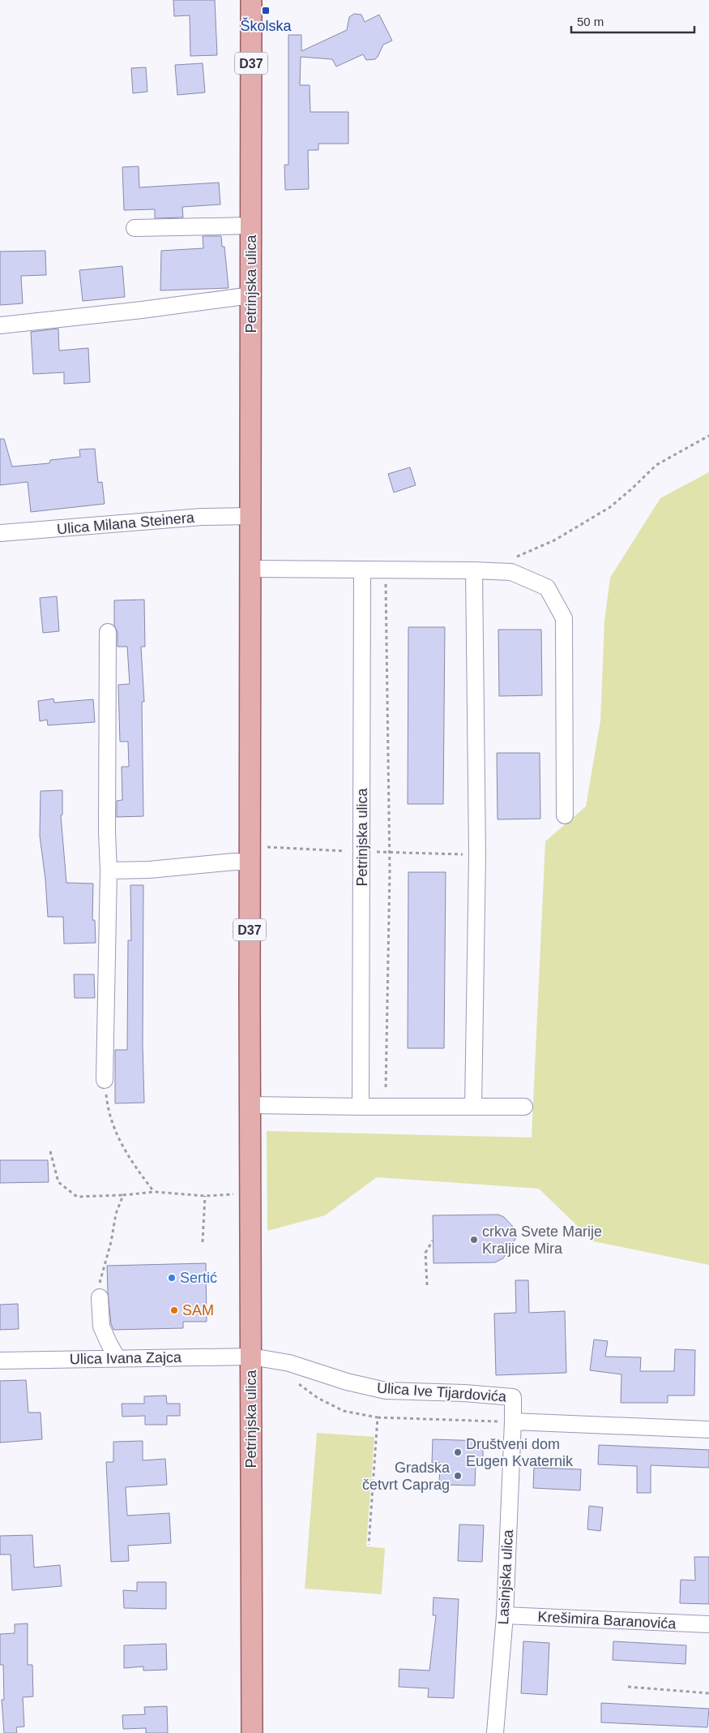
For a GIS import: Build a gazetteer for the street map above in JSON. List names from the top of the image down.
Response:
{
  "streets": {
    "main road": ["D37", "Petrinjska ulica"],
    "street": [
      "Ulica Milana Steinera",
      "Ulica Ivana Zajca",
      "Ulica Ive Tijardovića",
      "Lasinjska ulica",
      "Krešimira Baranovića"
    ]
  },
  "crossings": [
    ["Petrinjska ulica", "Ulica Milana Steinera"],
    ["Petrinjska ulica", "Ulica Ivana Zajca"],
    ["Petrinjska ulica", "Ulica Ive Tijardovića"],
    ["Ulica Ivana Zajca", "Ulica Ive Tijardovića"],
    ["Ulica Ive Tijardovića", "Lasinjska ulica"],
    ["Lasinjska ulica", "Krešimira Baranovića"]
  ],
  "places": {
    "transit": ["Školska"],
    "other": [
      "crkva Svete Marije Kraljice Mira",
      "Sertić",
      "SAM",
      "Društveni dom Eugen Kvaternik",
      "Gradska četvrt Caprag"
    ]
  },
  "scale_bar": "50 m"
}
